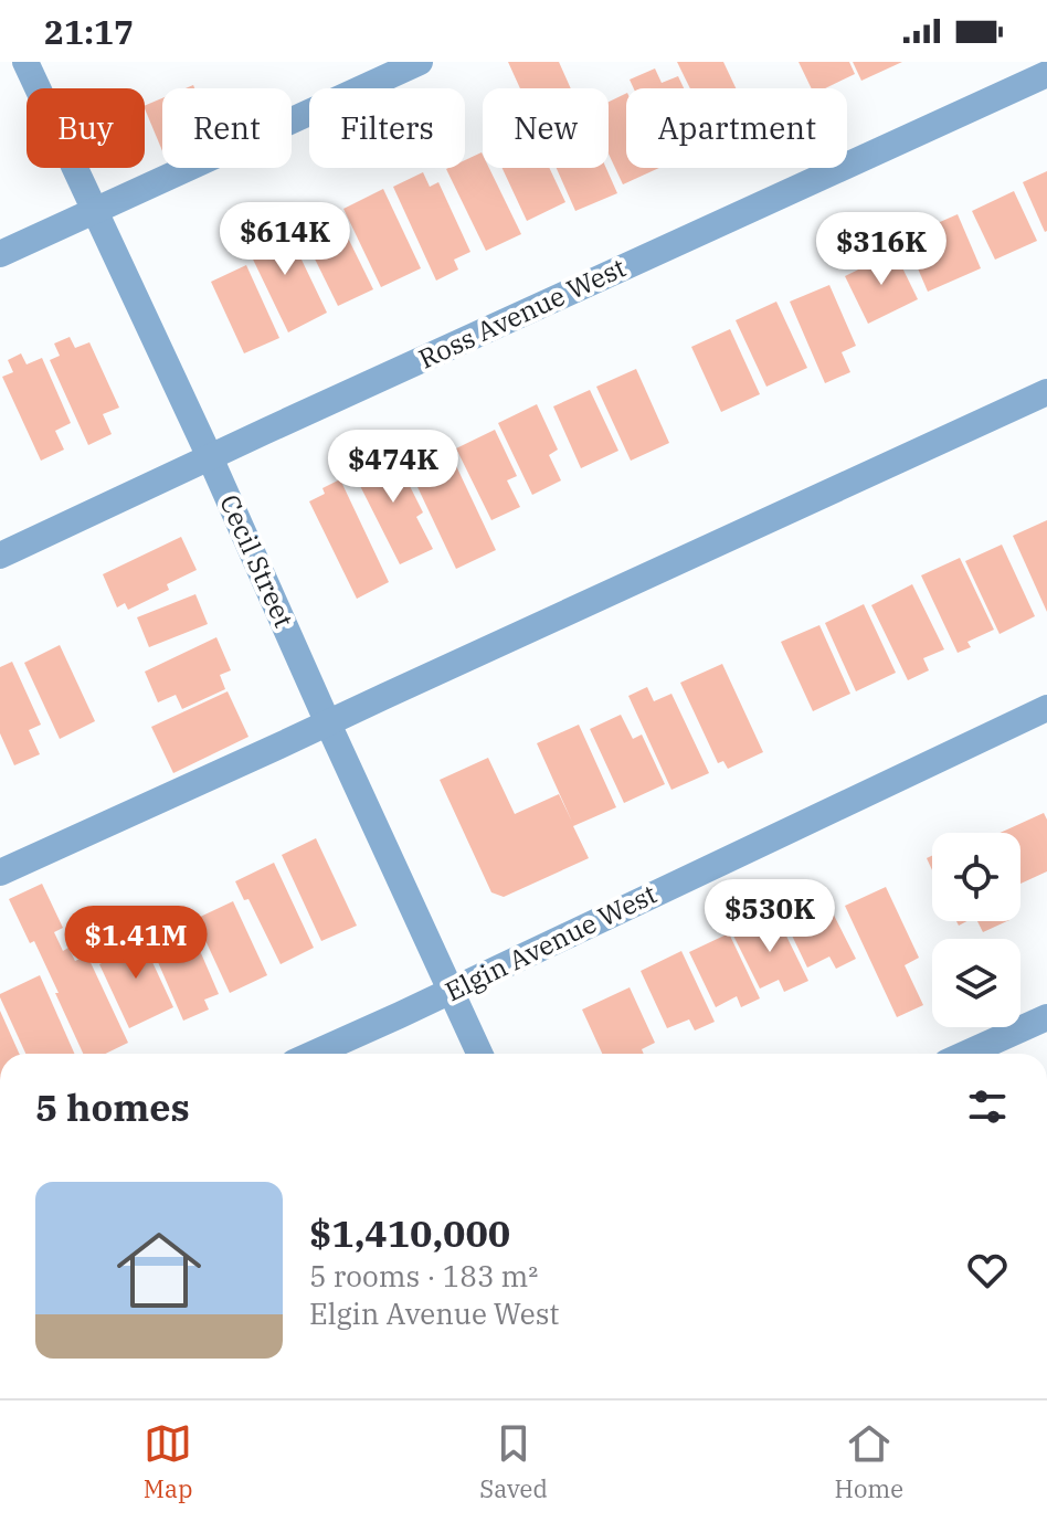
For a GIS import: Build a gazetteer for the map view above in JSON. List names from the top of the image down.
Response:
{
  "streets": {
    "street": ["Ross Avenue West", "Cecil Street", "Elgin Avenue West"]
  },
  "crossings": [
    ["Ross Avenue West", "Cecil Street"],
    ["Cecil Street", "Elgin Avenue West"]
  ],
  "page": {
    "status": "21:17",
    "chip": [
      "Buy",
      "Rent",
      "Filters",
      "New",
      "Apartment"
    ],
    "price": [
      "$614K",
      "$316K",
      "$474K",
      "$530K",
      "$1.41M"
    ],
    "heading": "5 homes",
    "list": [
      {
        "name": "$1,410,000",
        "note": "5 rooms · 183 m² · Elgin Avenue West"
      }
    ],
    "tabs": ["Map", "Saved", "Home"]
  }
}
